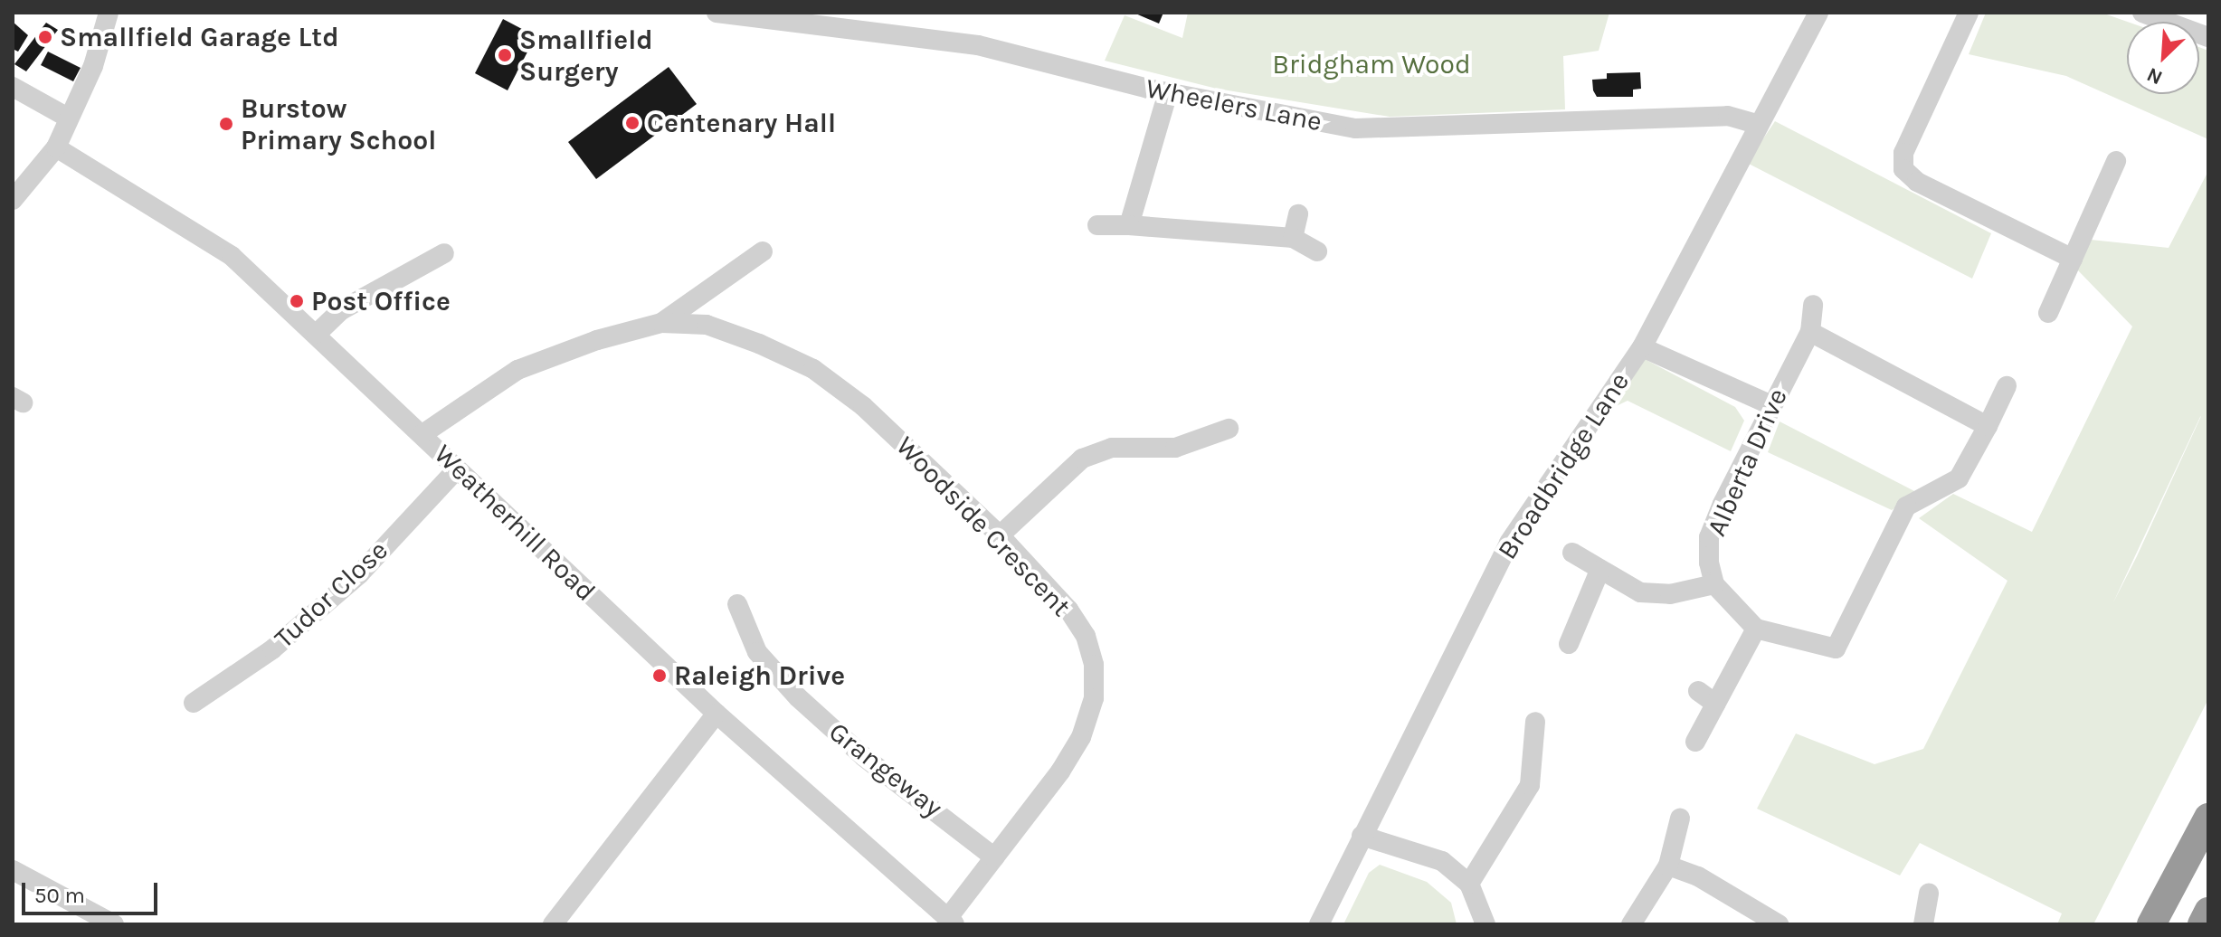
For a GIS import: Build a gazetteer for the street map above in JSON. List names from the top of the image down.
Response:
{
  "streets": {
    "street": [
      "Wheelers Lane",
      "Alberta Drive",
      "Broadbridge Lane",
      "Weatherhill Road",
      "Woodside Crescent",
      "Tudor Close",
      "Grangeway"
    ]
  },
  "crossings": [
    ["Wheelers Lane", "Broadbridge Lane"],
    ["Weatherhill Road", "Woodside Crescent"],
    ["Weatherhill Road", "Tudor Close"],
    ["Woodside Crescent", "Grangeway"]
  ],
  "parks": ["Bridgham Wood"],
  "places": [
    "Smallfield Garage Ltd",
    "Smallfield Surgery",
    "Centenary Hall",
    "Burstow Primary School",
    "Post Office",
    "Raleigh Drive"
  ],
  "scale_bar": "50 m",
  "north": "bottom left"
}
